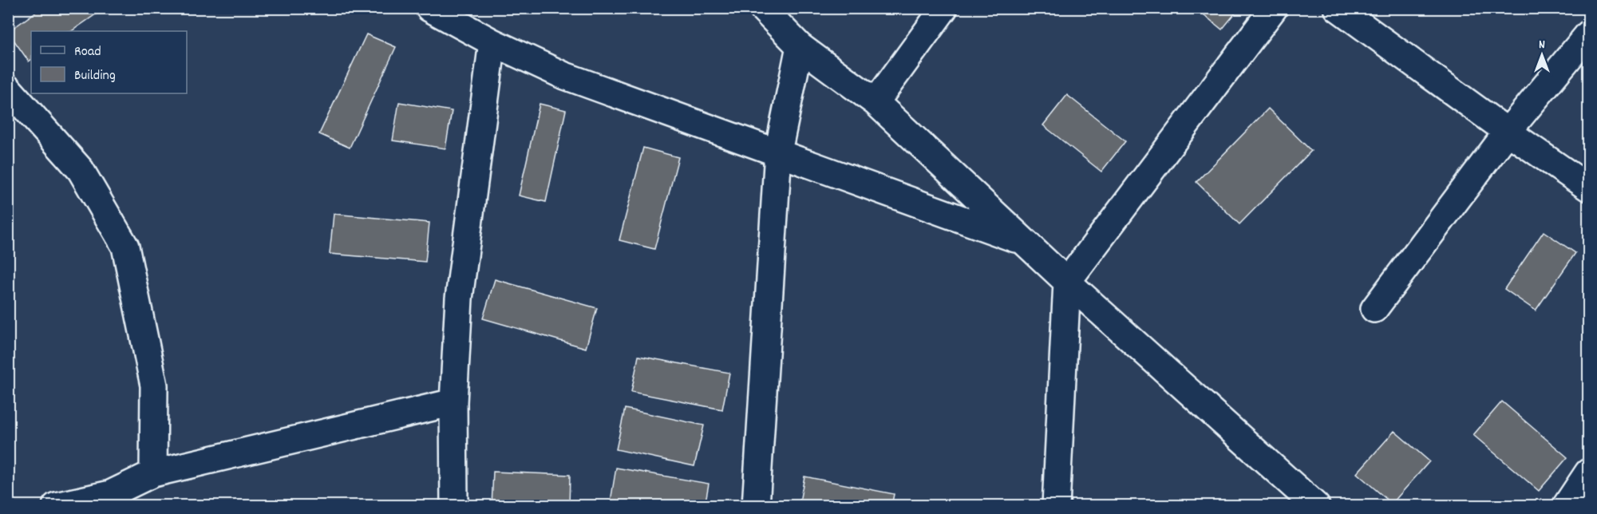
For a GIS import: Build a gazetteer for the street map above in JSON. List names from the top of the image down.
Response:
{
  "legend": ["Road", "Building"],
  "north": "top"
}
